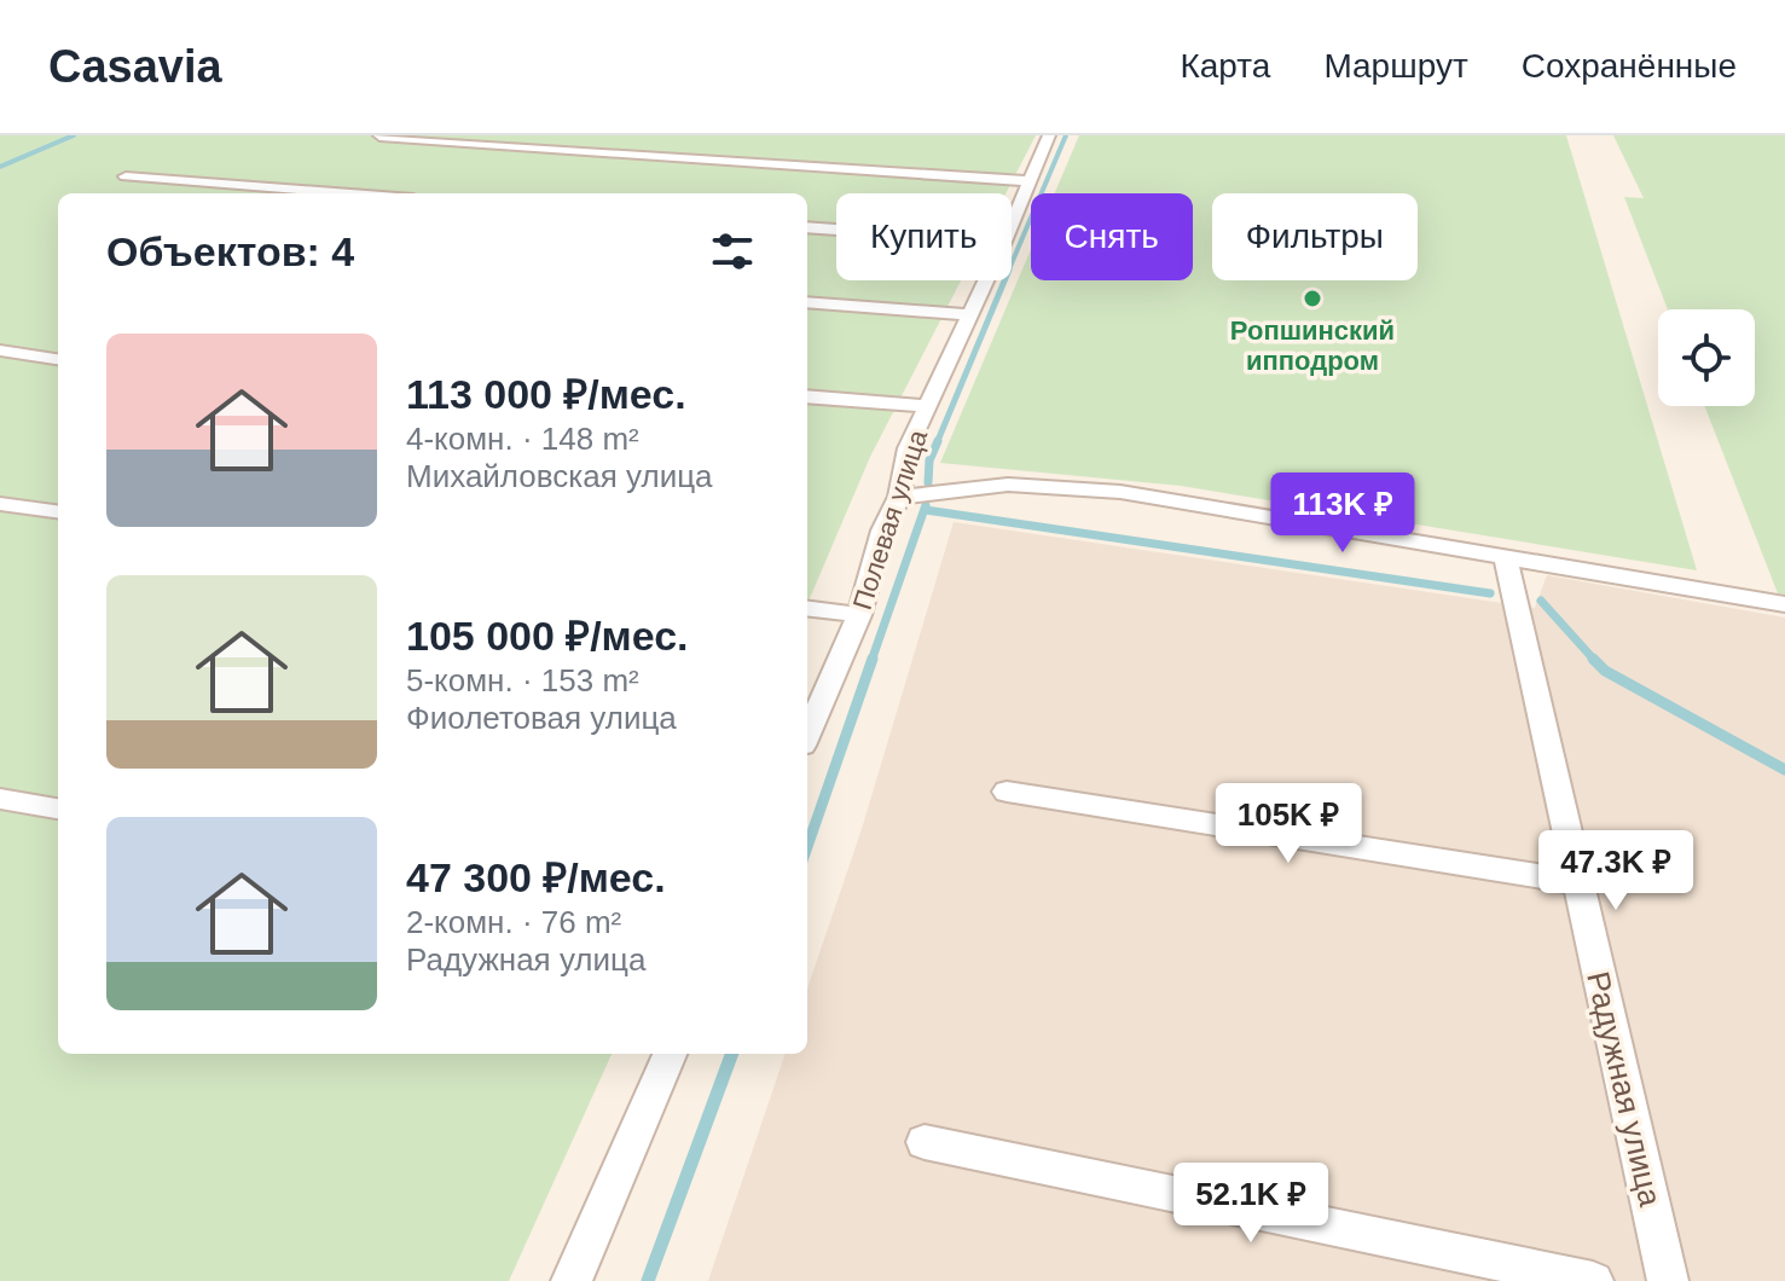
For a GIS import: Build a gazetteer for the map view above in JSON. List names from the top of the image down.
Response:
{
  "streets": {
    "street": ["Полевая улица", "Радужная улица"]
  },
  "places": ["Ропшинский ипподром"],
  "page": {
    "header": "Casavia",
    "nav": ["Карта", "Маршрут", "Сохранённые"],
    "chip": ["Купить", "Снять", "Фильтры"],
    "heading": "Объектов: 4",
    "list": [
      {
        "name": "113 000 ₽/мес.",
        "note": "4-комн. · 148 m² · Михайловская улица"
      },
      {
        "name": "105 000 ₽/мес.",
        "note": "5-комн. · 153 m² · Фиолетовая улица"
      },
      {
        "name": "47 300 ₽/мес.",
        "note": "2-комн. · 76 m² · Радужная улица"
      }
    ],
    "price": [
      "113K ₽",
      "105K ₽",
      "47.3K ₽",
      "52.1K ₽"
    ]
  }
}
